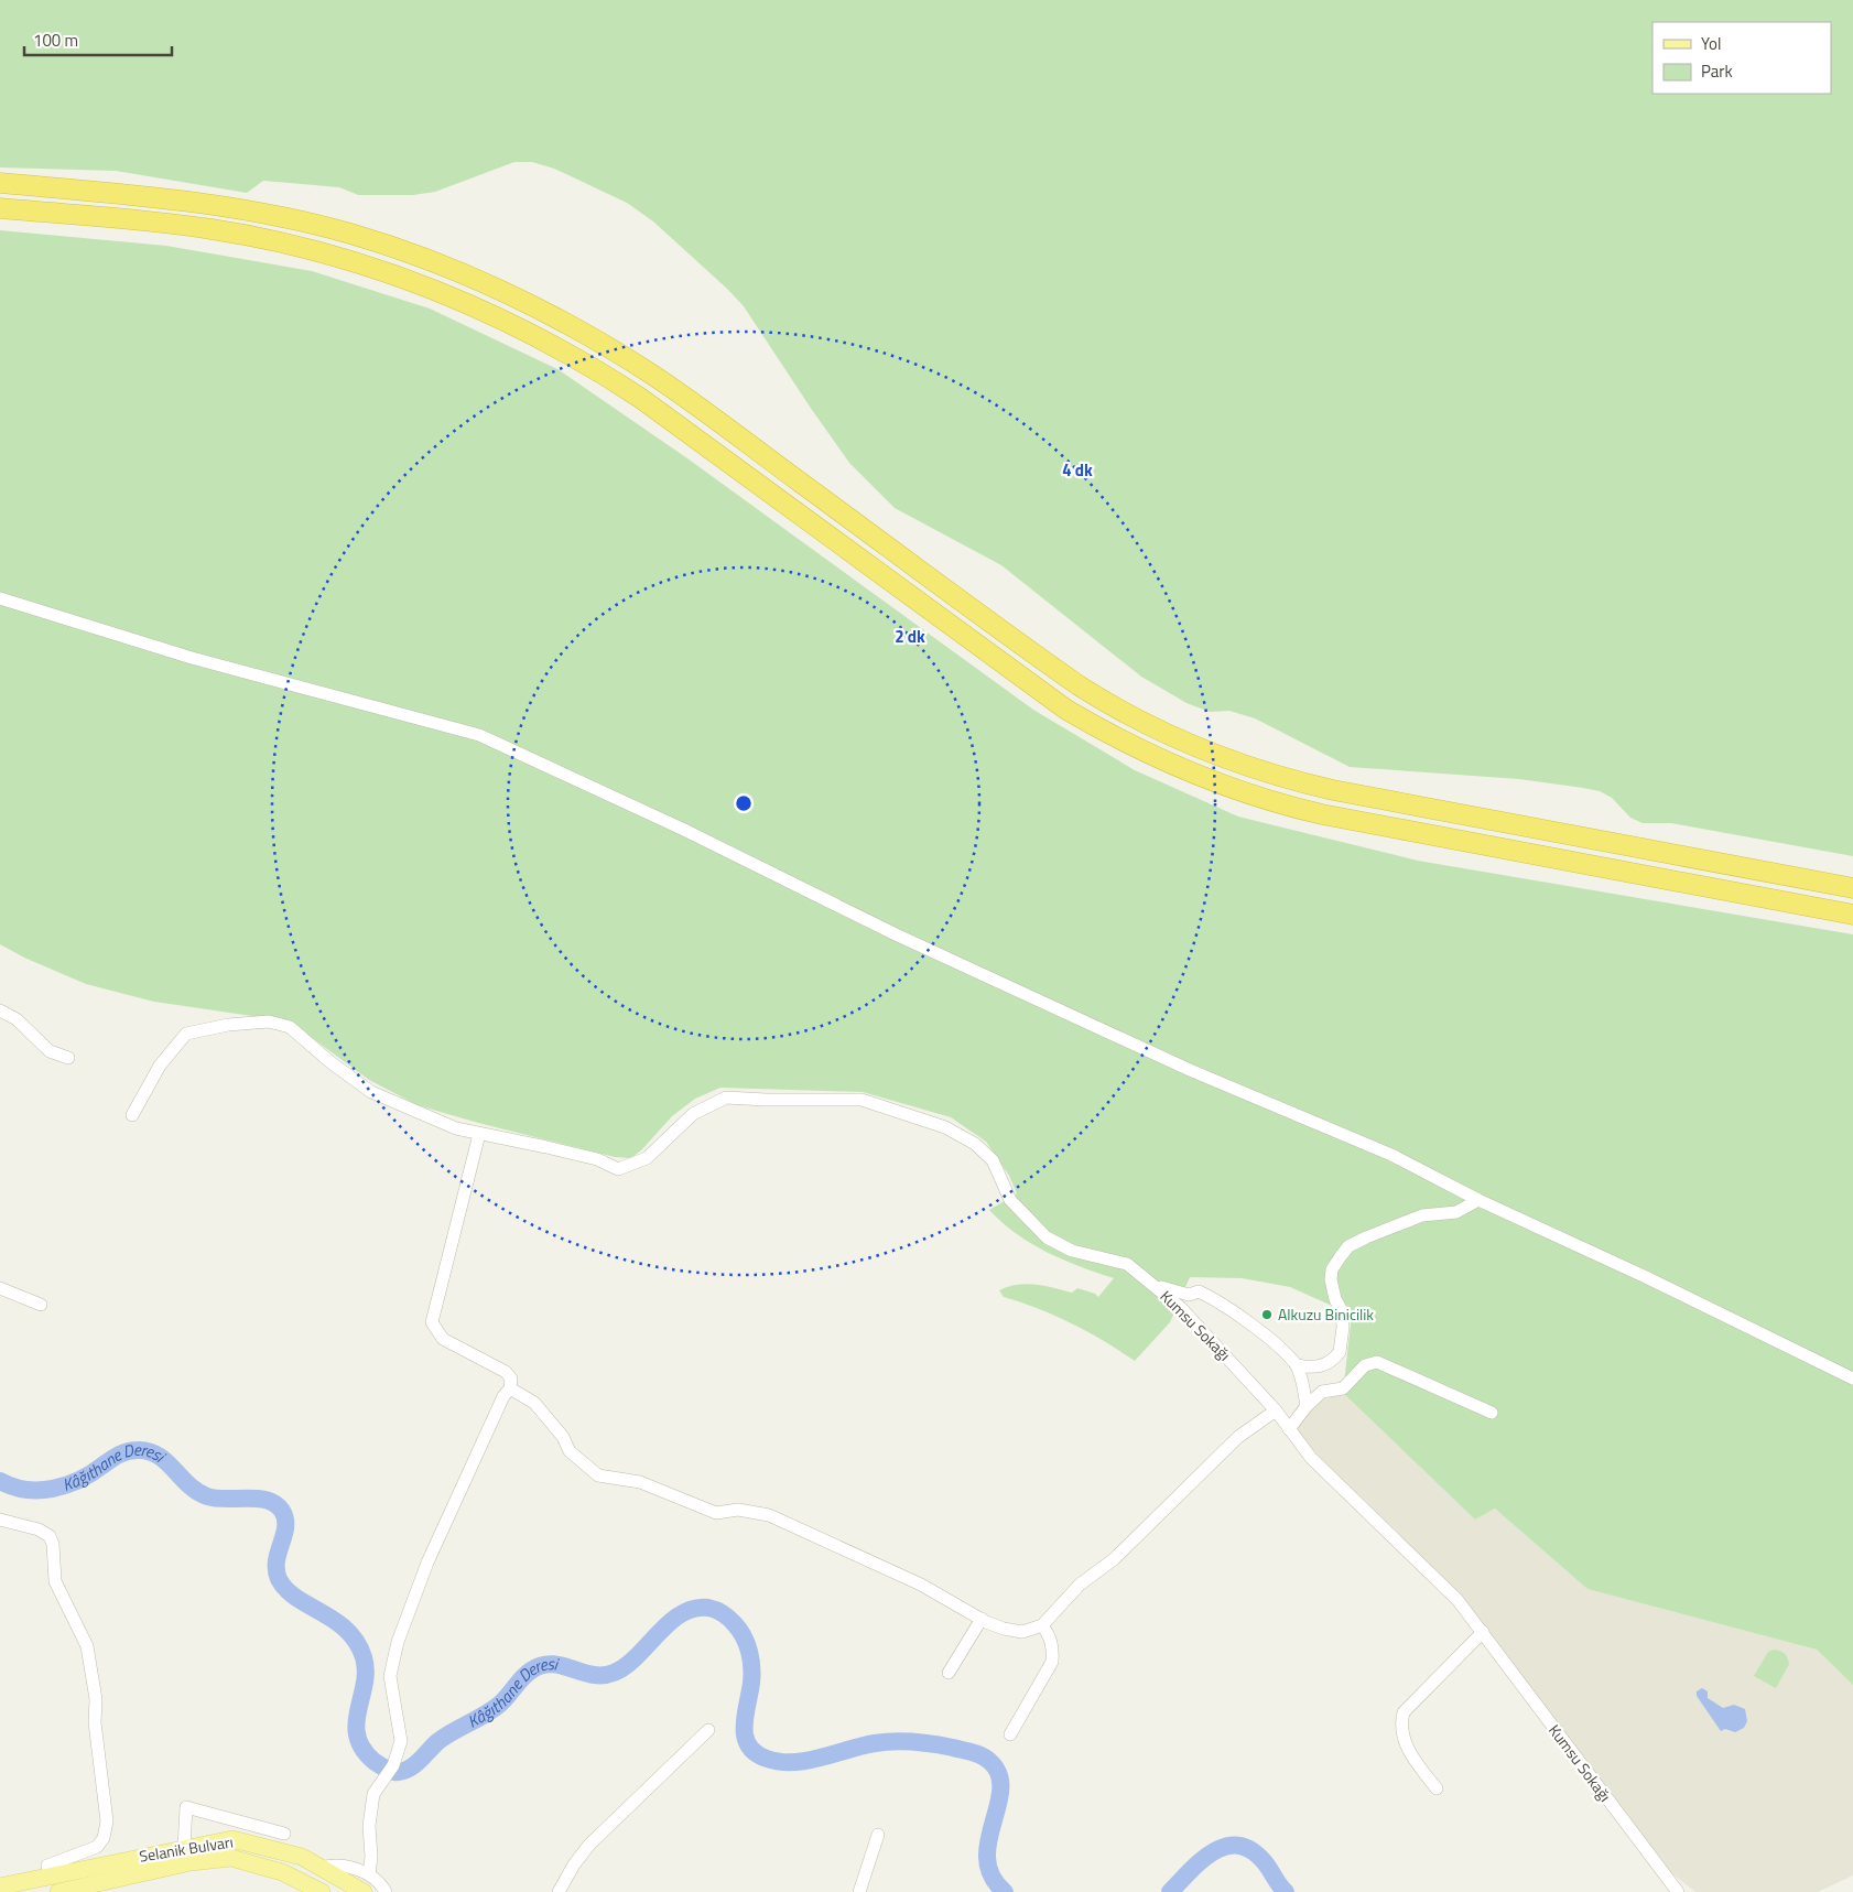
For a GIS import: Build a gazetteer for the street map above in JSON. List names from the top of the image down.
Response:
{
  "streets": {
    "main road": ["Selanik Bulvarı"],
    "street": ["Kumsu Sokağı"]
  },
  "water": ["Kâğıthane Deresi"],
  "places": ["Alkuzu Binicilik"],
  "legend": ["Yol", "Park"],
  "scale_bar": "100 m",
  "rings": ["4 dk", "2 dk"]
}
